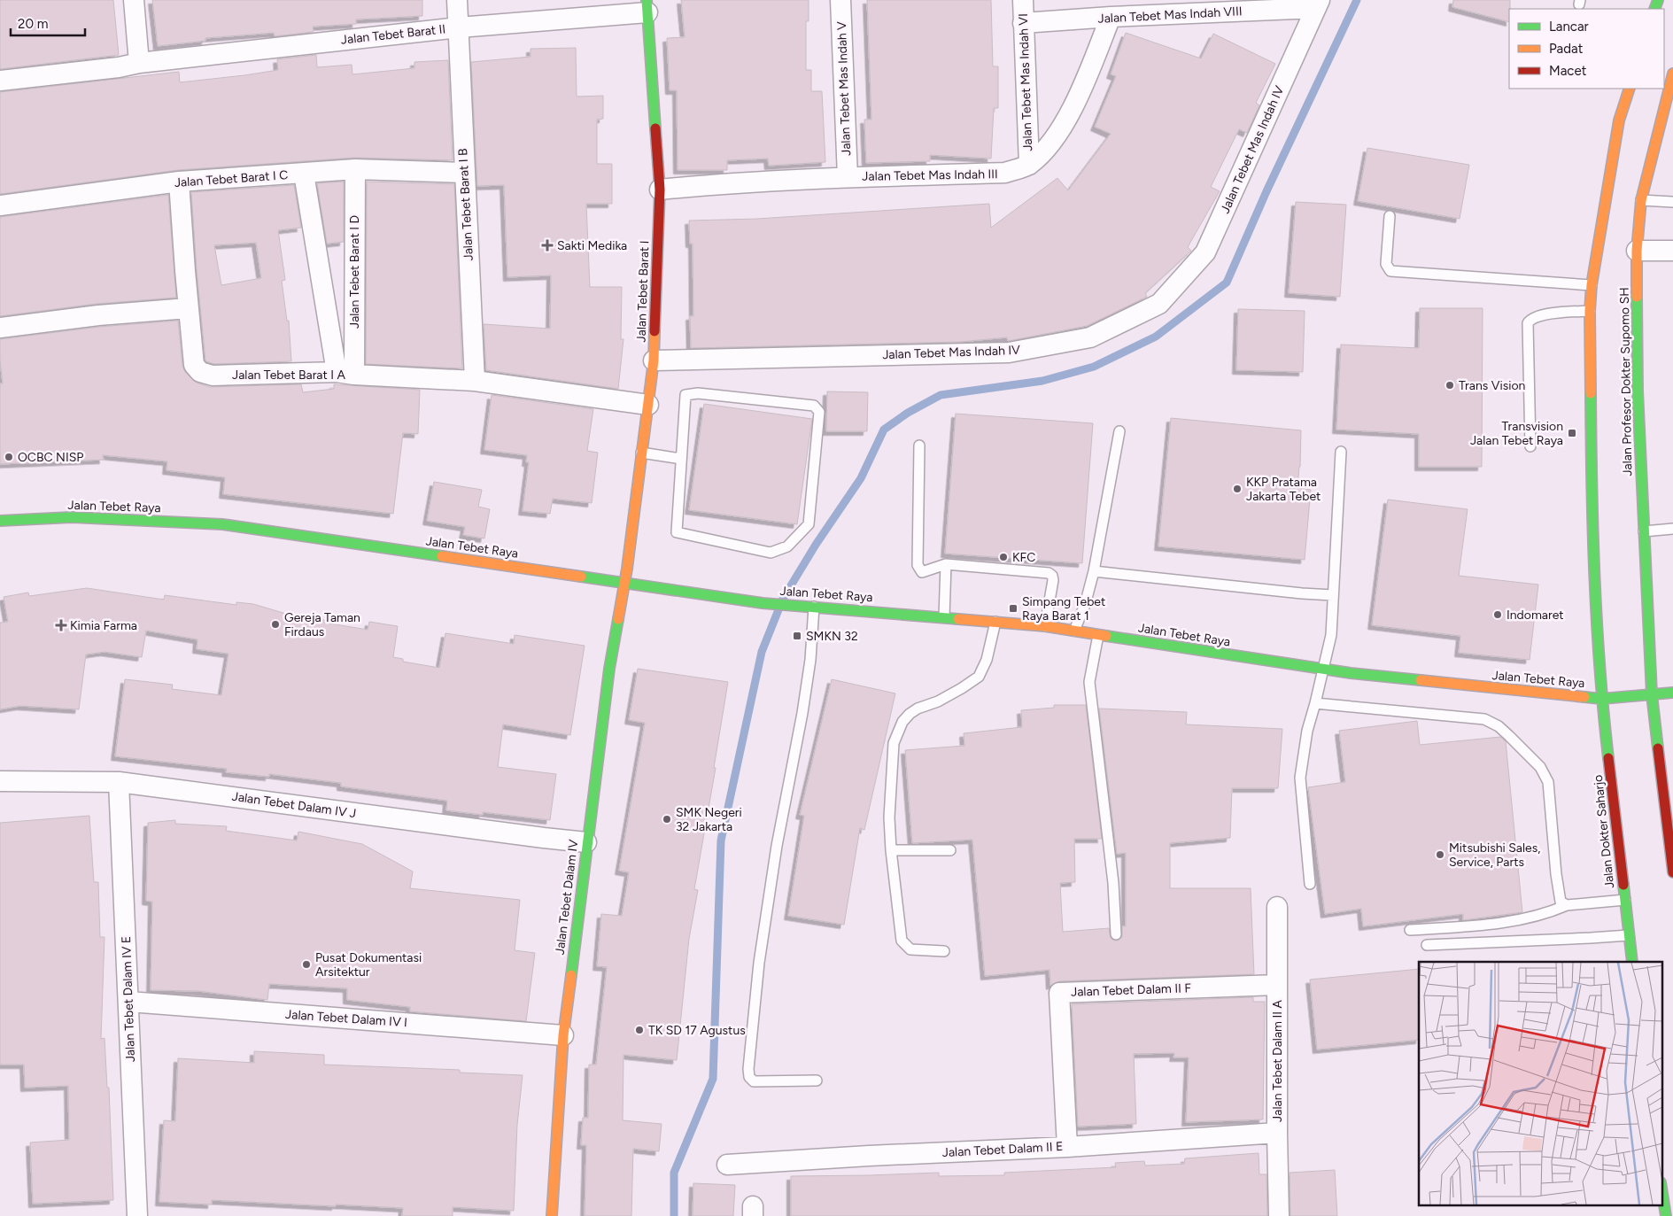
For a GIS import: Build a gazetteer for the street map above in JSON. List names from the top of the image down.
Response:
{
  "streets": {
    "main road": [
      "Jalan Tebet Barat I",
      "Jalan Profesor Dokter Supomo SH",
      "Jalan Tebet Raya",
      "Jalan Dokter Saharjo",
      "Jalan Tebet Dalam IV"
    ],
    "street": [
      "Jalan Tebet Mas Indah VIII",
      "Jalan Tebet Barat II",
      "Jalan Tebet Mas Indah VI",
      "Jalan Tebet Mas Indah V",
      "Jalan Tebet Mas Indah IV",
      "Jalan Tebet Mas Indah III",
      "Jalan Tebet Barat I C",
      "Jalan Tebet Barat I B",
      "Jalan Tebet Barat I D",
      "Jalan Tebet Barat I A",
      "Jalan Tebet Dalam IV J",
      "Jalan Tebet Dalam II F",
      "Jalan Tebet Dalam IV E",
      "Jalan Tebet Dalam IV I",
      "Jalan Tebet Dalam II A",
      "Jalan Tebet Dalam II E"
    ]
  },
  "crossings": [
    ["Jalan Tebet Mas Indah VIII", "Jalan Tebet Mas Indah VI"],
    ["Jalan Tebet Mas Indah VIII", "Jalan Tebet Mas Indah IV"],
    ["Jalan Tebet Mas Indah VIII", "Jalan Tebet Mas Indah III"],
    ["Jalan Tebet Barat II", "Jalan Tebet Barat I B"],
    ["Jalan Tebet Barat II", "Jalan Tebet Barat I"],
    ["Jalan Tebet Mas Indah VI", "Jalan Tebet Mas Indah III"],
    ["Jalan Tebet Mas Indah V", "Jalan Tebet Mas Indah III"],
    ["Jalan Tebet Mas Indah IV", "Jalan Tebet Barat I"],
    ["Jalan Tebet Mas Indah III", "Jalan Tebet Barat I"],
    ["Jalan Tebet Barat I C", "Jalan Tebet Barat I B"],
    ["Jalan Tebet Barat I C", "Jalan Tebet Barat I D"],
    ["Jalan Tebet Barat I C", "Jalan Tebet Barat I A"],
    ["Jalan Tebet Barat I B", "Jalan Tebet Barat I A"],
    ["Jalan Tebet Barat I D", "Jalan Tebet Barat I A"],
    ["Jalan Tebet Barat I", "Jalan Tebet Barat I A"],
    ["Jalan Tebet Barat I", "Jalan Tebet Raya"],
    ["Jalan Tebet Barat I", "Jalan Tebet Dalam IV"],
    ["Jalan Profesor Dokter Supomo SH", "Jalan Tebet Raya"],
    ["Jalan Tebet Raya", "Jalan Dokter Saharjo"],
    ["Jalan Tebet Raya", "Jalan Tebet Dalam IV"],
    ["Jalan Tebet Dalam IV J", "Jalan Tebet Dalam IV"],
    ["Jalan Tebet Dalam IV J", "Jalan Tebet Dalam IV E"],
    ["Jalan Tebet Dalam IV", "Jalan Tebet Dalam IV I"],
    ["Jalan Tebet Dalam II F", "Jalan Tebet Dalam II A"],
    ["Jalan Tebet Dalam II F", "Jalan Tebet Dalam II E"],
    ["Jalan Tebet Dalam IV E", "Jalan Tebet Dalam IV I"],
    ["Jalan Tebet Dalam II A", "Jalan Tebet Dalam II E"]
  ],
  "places": {
    "health": ["Sakti Medika", "Kimia Farma"],
    "other": [
      "Trans Vision",
      "OCBC NISP",
      "KKP Pratama Jakarta Tebet",
      "KFC",
      "Indomaret",
      "Gereja Taman Firdaus",
      "SMK Negeri 32 Jakarta",
      "Mitsubishi Sales, Service, Parts",
      "Pusat Dokumentasi Arsitektur",
      "TK SD 17 Agustus"
    ],
    "transit": ["Transvision Jalan Tebet Raya", "Simpang Tebet Raya Barat 1", "SMKN 32"]
  },
  "legend": ["Lancar", "Padat", "Macet"],
  "scale_bar": "20 m"
}
